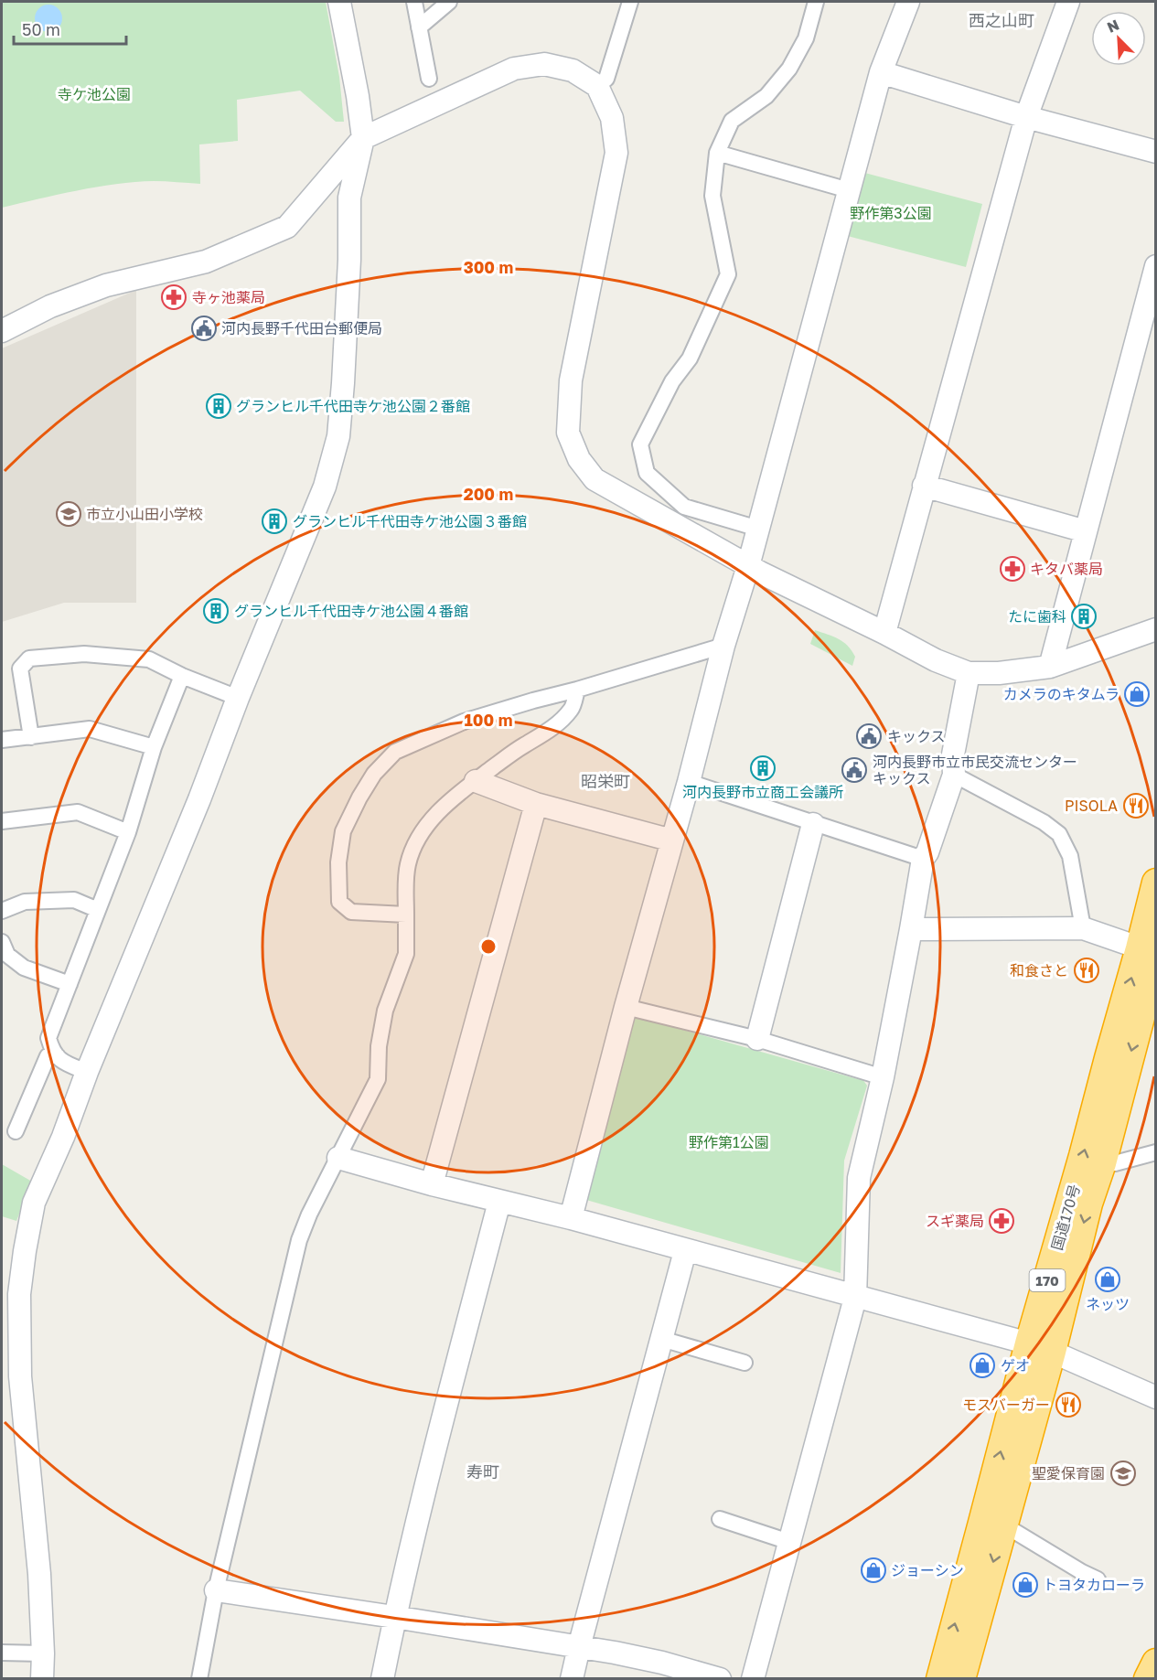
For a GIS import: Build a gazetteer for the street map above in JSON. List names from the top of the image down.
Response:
{
  "streets": {
    "highway": ["国道170号", "170"]
  },
  "districts": ["西之山町", "昭栄町", "寿町"],
  "parks": ["寺ケ池公園", "野作第3公園", "野作第1公園"],
  "places": {
    "pharmacy": ["寺ヶ池薬局", "キタバ薬局", "スギ薬局"],
    "public building": ["河内長野千代田台郵便局", "キックス", "河内長野市立市民交流センター キックス"],
    "building": [
      "グランヒル千代田寺ケ池公園２番館",
      "グランヒル千代田寺ケ池公園３番館",
      "グランヒル千代田寺ケ池公園４番館",
      "たに歯科",
      "河内長野市立商工会議所"
    ],
    "school or university": ["市立小山田小学校", "聖愛保育園"],
    "shop": [
      "カメラのキタムラ",
      "ネッツ",
      "ゲオ",
      "ジョーシン",
      "トヨタカローラ"
    ],
    "restaurant": ["PISOLA", "和食さと", "モスバーガー"]
  },
  "scale_bar": "50 m",
  "north": "top left",
  "rings": ["300 m", "200 m", "100 m"]
}
